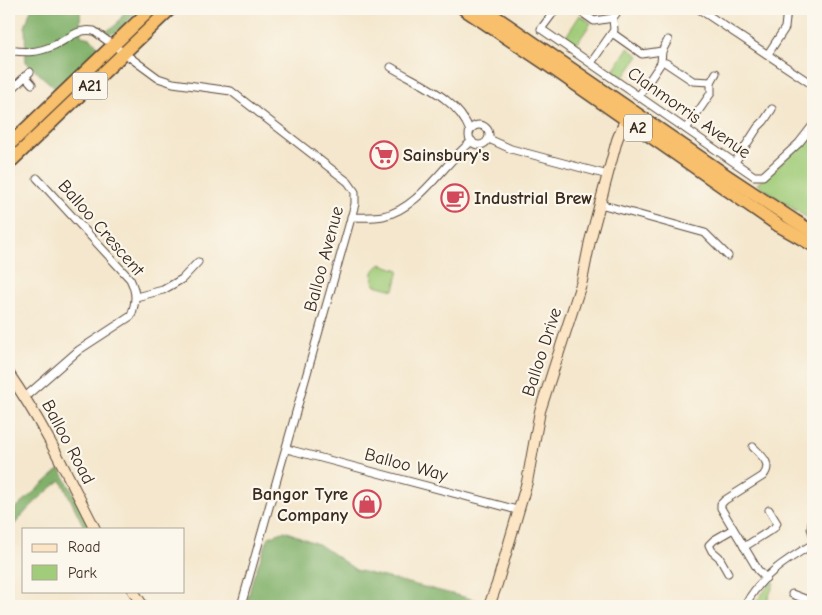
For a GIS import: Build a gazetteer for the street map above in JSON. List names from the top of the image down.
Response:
{
  "streets": {
    "highway": ["A21", "A2"],
    "street": [
      "Clanmorris Avenue",
      "Balloo Crescent",
      "Balloo Avenue",
      "Balloo Drive",
      "Balloo Road",
      "Balloo Way"
    ]
  },
  "crossings": [
    ["A21", "Balloo Avenue"],
    ["A2", "Balloo Drive"],
    ["Balloo Crescent", "Balloo Road"],
    ["Balloo Avenue", "Balloo Way"],
    ["Balloo Drive", "Balloo Way"]
  ],
  "places": {
    "supermarket": ["Sainsbury's"],
    "cafe": ["Industrial Brew"],
    "shop": ["Bangor Tyre Company"]
  },
  "legend": ["Road", "Park"]
}
